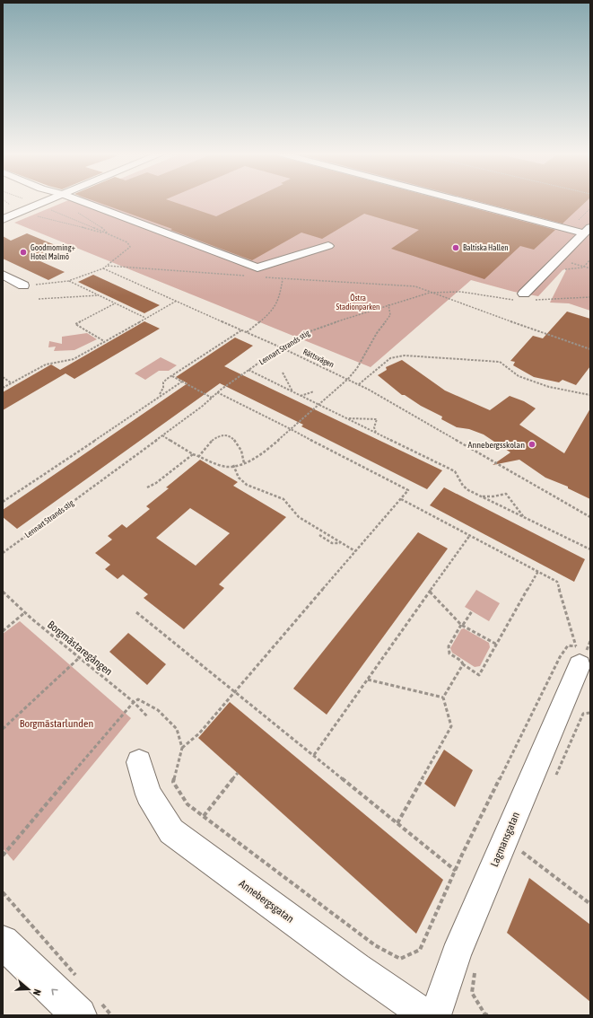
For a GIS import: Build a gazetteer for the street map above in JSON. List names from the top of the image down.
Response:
{
  "streets": {
    "street": ["Lagmansgatan", "Annebergsgatan"],
    "path": ["Lennart Strands stig", "Rättsvägen", "Borgmästaregången"]
  },
  "crossings": [
    ["Lennart Strands stig", "Rättsvägen"]
  ],
  "parks": ["Östra Stadionparken", "Borgmästarlunden"],
  "places": ["Baltiska Hallen", "Goodmorning+ Hotel Malmö", "Annebergsskolan"],
  "north": "right"
}
